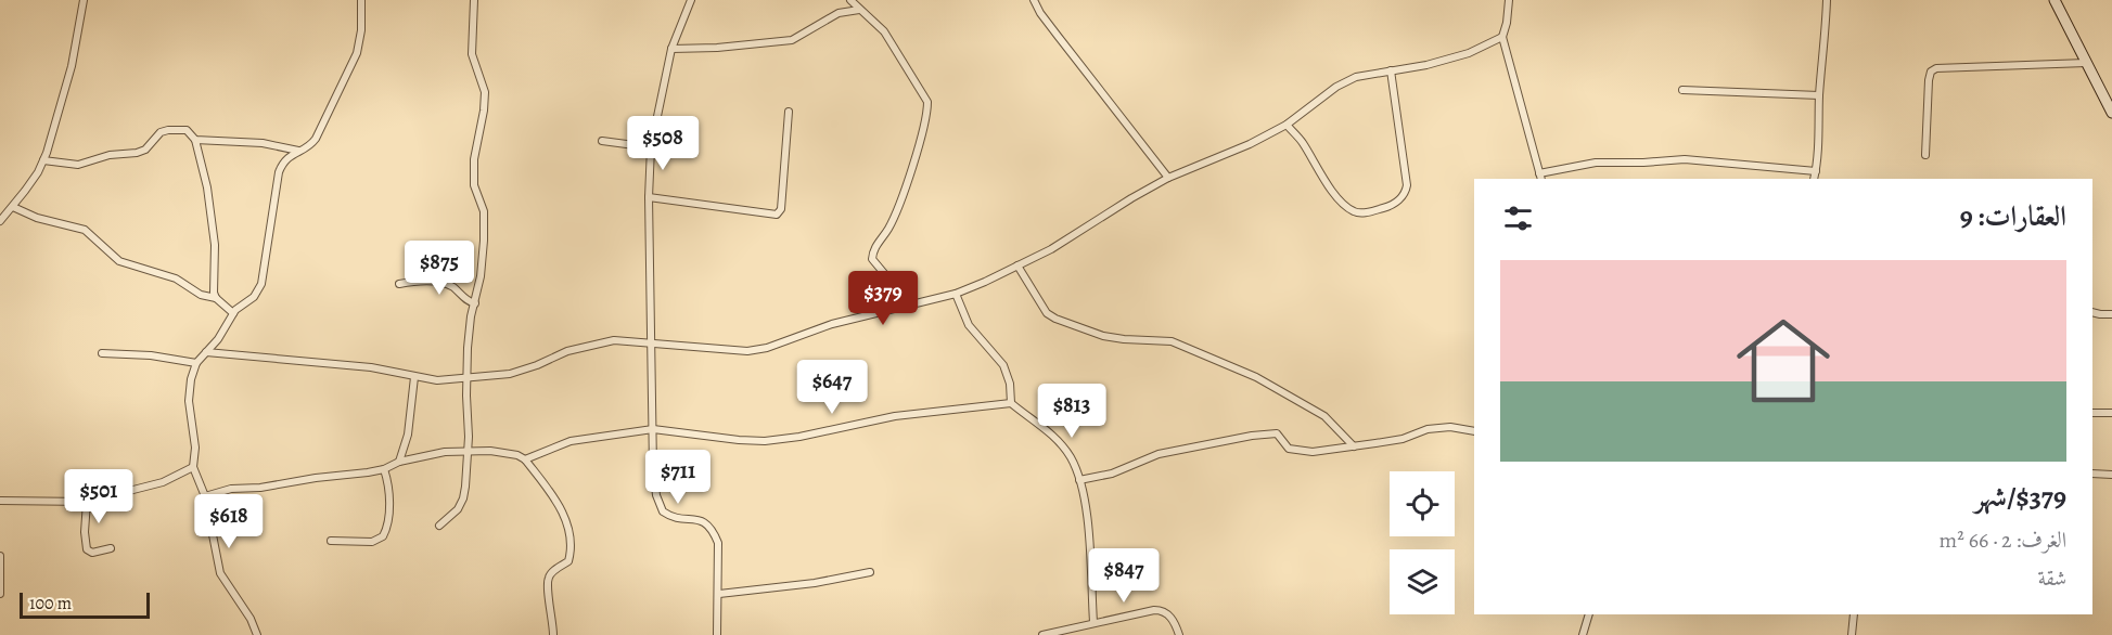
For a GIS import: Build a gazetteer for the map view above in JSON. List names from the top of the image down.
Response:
{
  "scale_bar": "100 m",
  "page": {
    "price": [
      "$508",
      "$875",
      "$379",
      "$647",
      "$813",
      "$711",
      "$501",
      "$618",
      "$847"
    ],
    "heading": "العقارات: 9",
    "list": [
      {
        "name": "$379/شهر",
        "note": "الغرف: 2 · 66 m² · شقة"
      }
    ],
    "scale": "100 m"
  }
}
